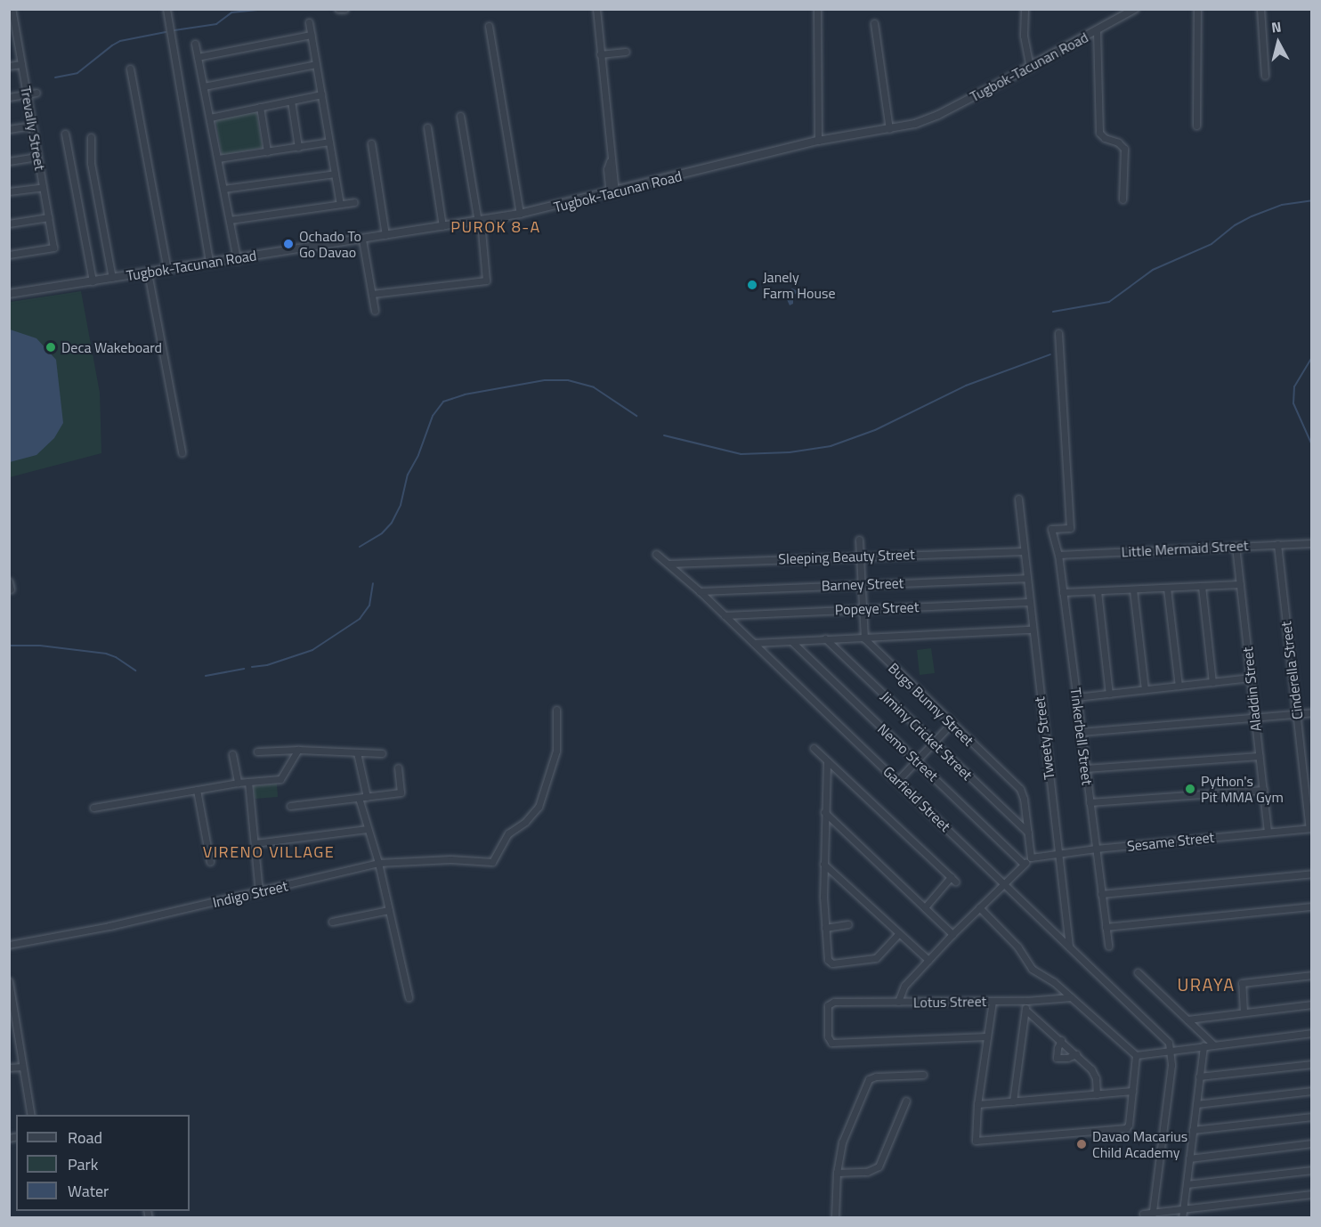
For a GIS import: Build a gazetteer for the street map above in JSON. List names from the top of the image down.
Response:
{
  "streets": {
    "street": [
      "Tugbok-Tacunan Road",
      "Trevally Street",
      "Little Mermaid Street",
      "Sleeping Beauty Street",
      "Barney Street",
      "Popeye Street",
      "Cinderella Street",
      "Aladdin Street",
      "Bugs Bunny Street",
      "Jiminy Cricket Street",
      "Tinkerbell Street",
      "Tweety Street",
      "Nemo Street",
      "Garfield Street",
      "Sesame Street",
      "Indigo Street",
      "Lotus Street"
    ]
  },
  "crossings": [
    ["Little Mermaid Street", "Cinderella Street"],
    ["Little Mermaid Street", "Aladdin Street"],
    ["Little Mermaid Street", "Tinkerbell Street"],
    ["Sleeping Beauty Street", "Tweety Street"],
    ["Sleeping Beauty Street", "Garfield Street"],
    ["Barney Street", "Tweety Street"],
    ["Barney Street", "Garfield Street"],
    ["Popeye Street", "Bugs Bunny Street"],
    ["Popeye Street", "Jiminy Cricket Street"],
    ["Popeye Street", "Tweety Street"],
    ["Popeye Street", "Nemo Street"],
    ["Popeye Street", "Garfield Street"],
    ["Cinderella Street", "Sesame Street"],
    ["Aladdin Street", "Sesame Street"],
    ["Bugs Bunny Street", "Jiminy Cricket Street"],
    ["Bugs Bunny Street", "Sesame Street"],
    ["Tinkerbell Street", "Sesame Street"],
    ["Tweety Street", "Garfield Street"],
    ["Tweety Street", "Sesame Street"]
  ],
  "districts": ["PUROK 8-A", "VIRENO VILLAGE", "URAYA"],
  "places": [
    "Ochado To Go Davao",
    "Janely Farm House",
    "Deca Wakeboard",
    "Python's Pit MMA Gym",
    "Davao Macarius Child Academy"
  ],
  "legend": ["Road", "Park", "Water"],
  "north": "top"
}
